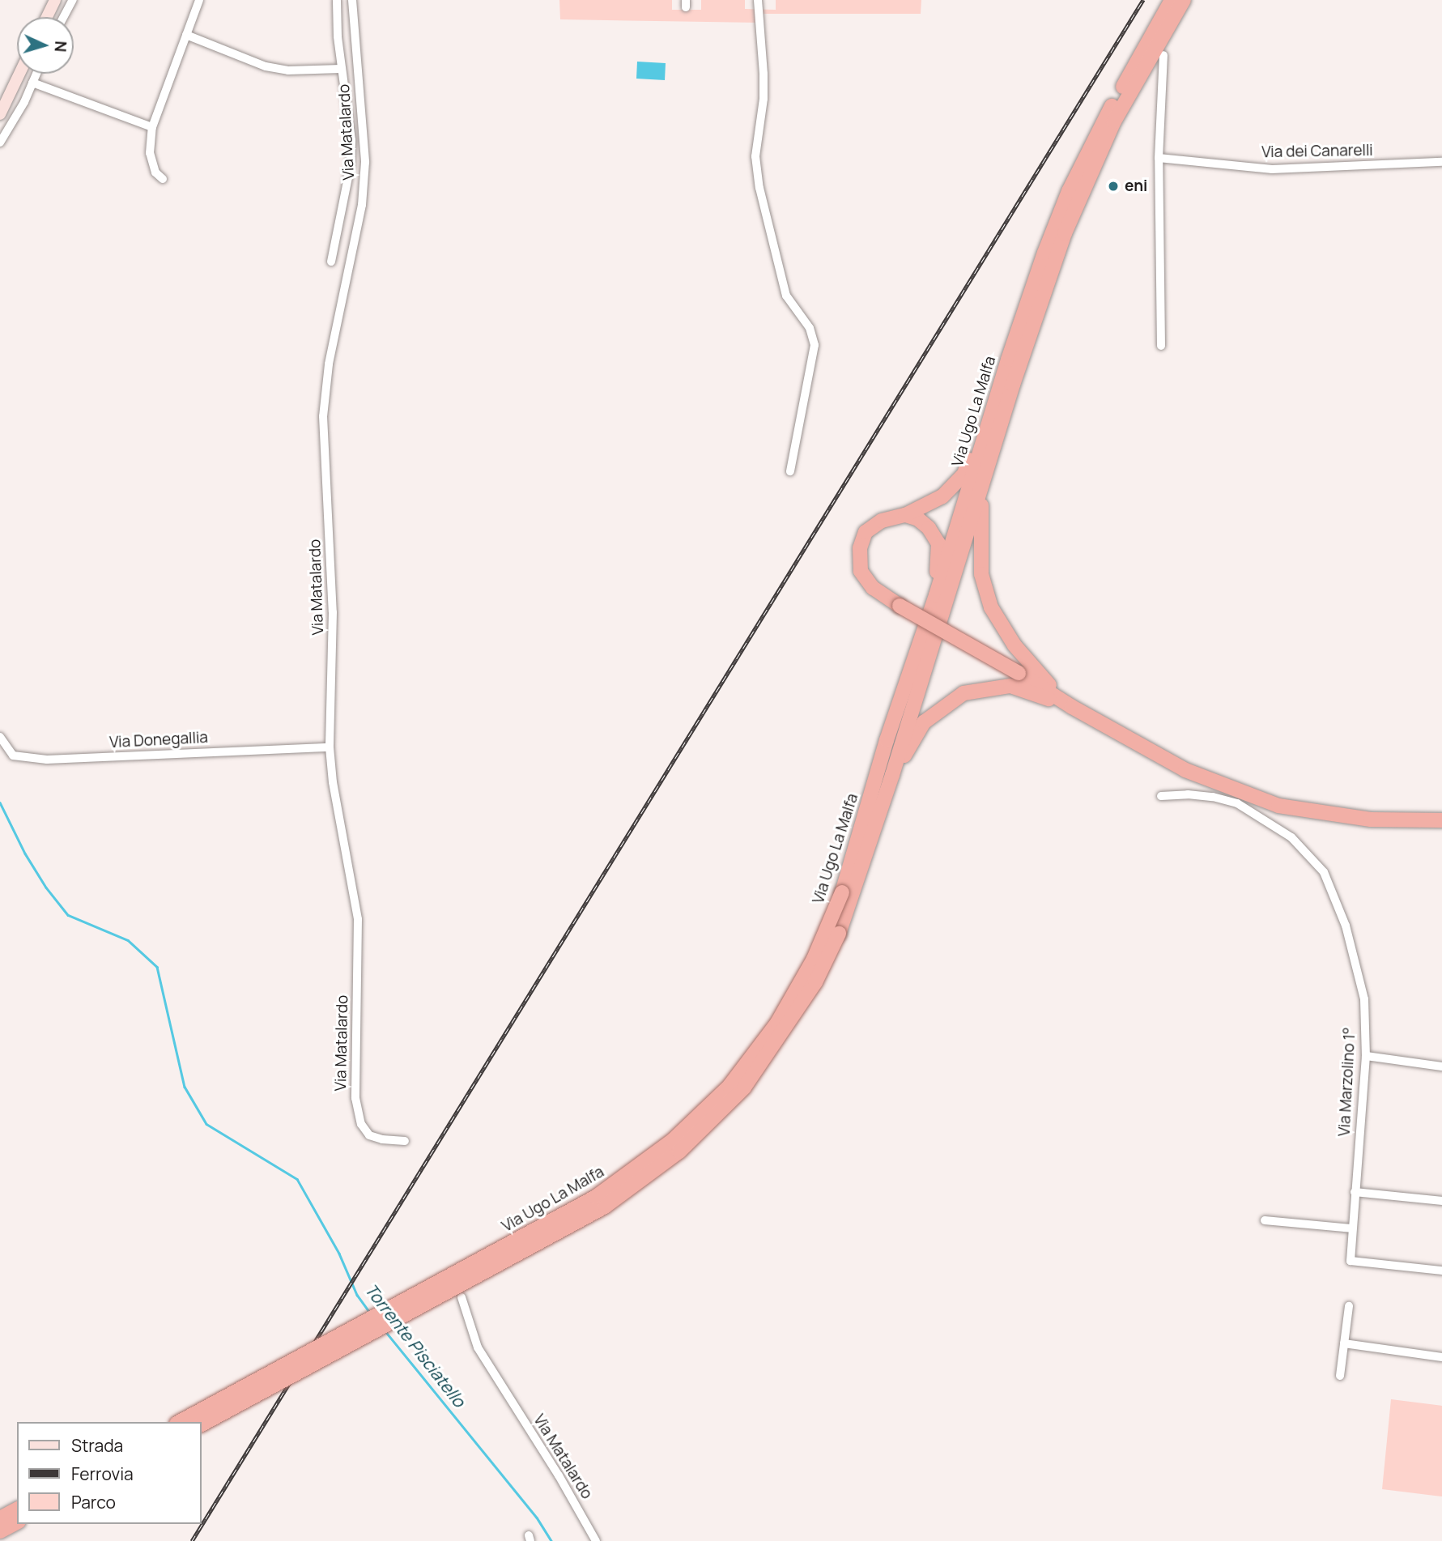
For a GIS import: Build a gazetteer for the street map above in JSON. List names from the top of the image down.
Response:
{
  "streets": {
    "highway": ["Via Ugo La Malfa"],
    "street": [
      "Via Matalardo",
      "Via dei Canarelli",
      "Via Donegallia",
      "Via Marzolino 1°"
    ]
  },
  "crossings": [
    ["Via Matalardo", "Via Donegallia"]
  ],
  "water": ["Torrente Pisciatello"],
  "places": ["eni"],
  "legend": ["Strada", "Ferrovia", "Parco"],
  "north": "right"
}
